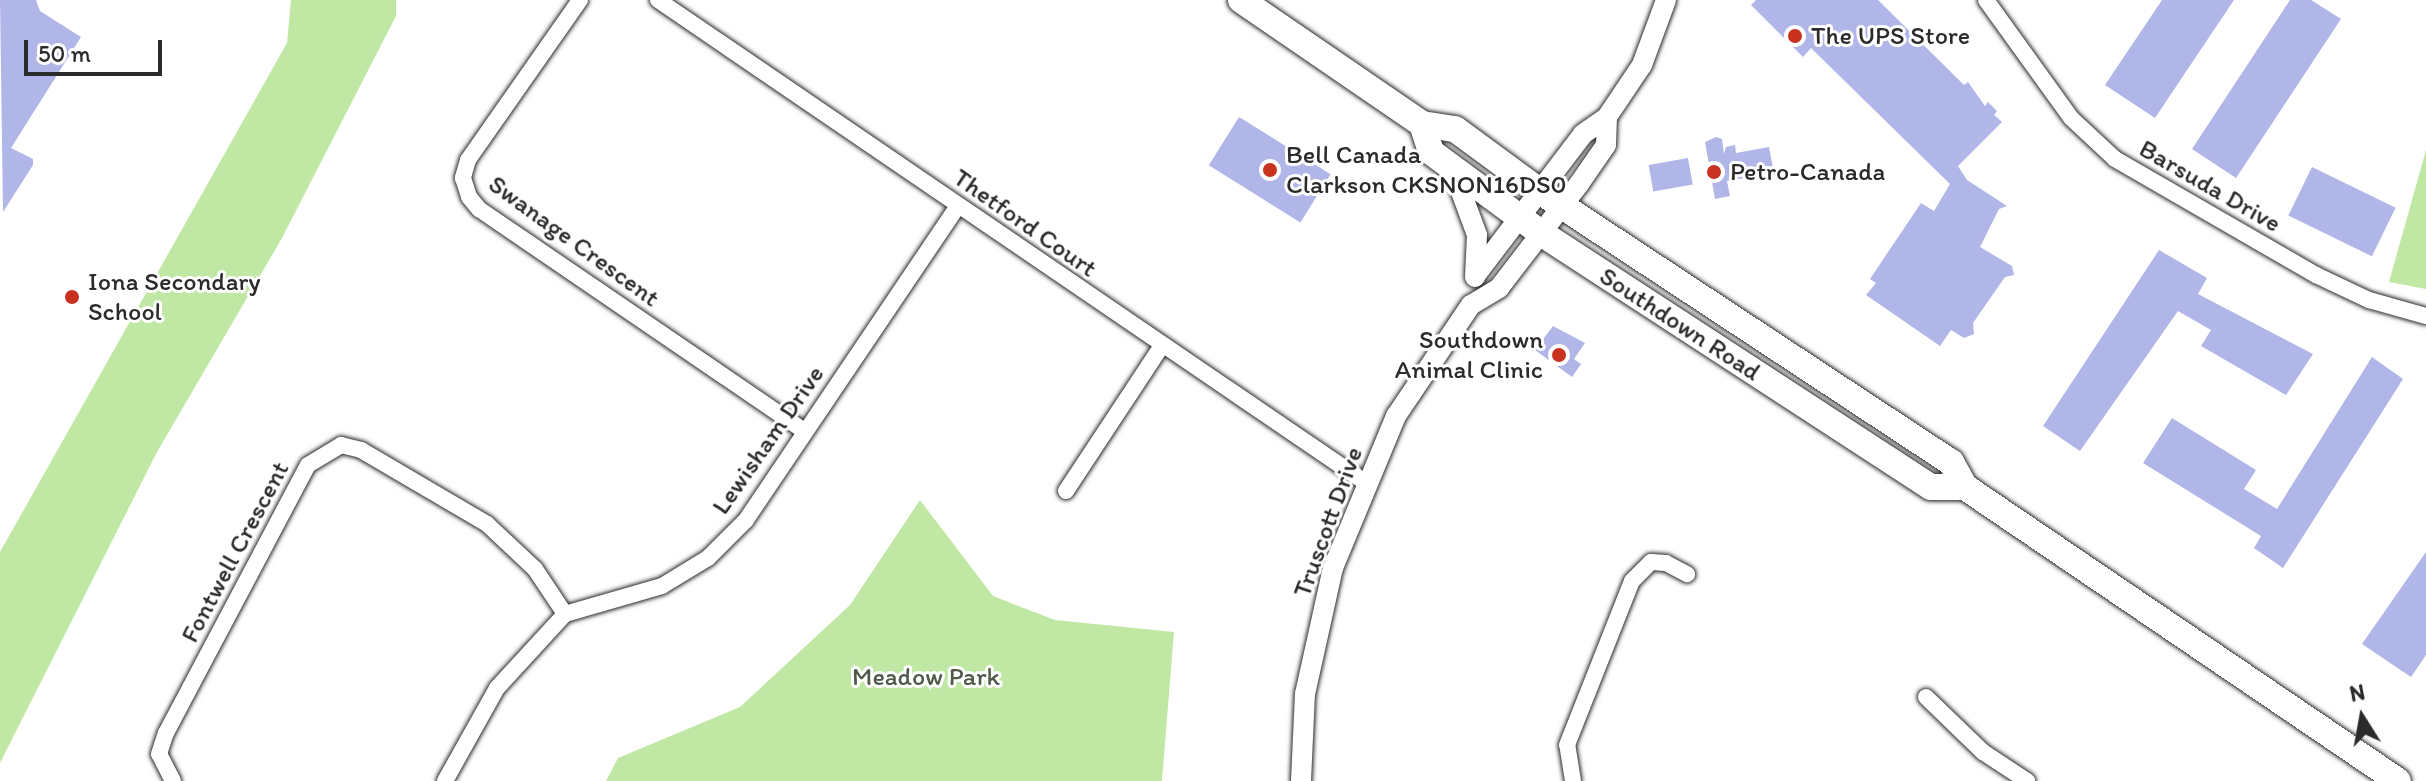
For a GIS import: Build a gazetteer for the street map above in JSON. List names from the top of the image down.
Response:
{
  "streets": {
    "main road": ["Southdown Road"],
    "street": [
      "Barsuda Drive",
      "Thetford Court",
      "Swanage Crescent",
      "Lewisham Drive",
      "Truscott Drive",
      "Fontwell Crescent"
    ]
  },
  "crossings": [
    ["Thetford Court", "Lewisham Drive"],
    ["Thetford Court", "Truscott Drive"],
    ["Swanage Crescent", "Lewisham Drive"],
    ["Southdown Road", "Truscott Drive"],
    ["Lewisham Drive", "Fontwell Crescent"]
  ],
  "parks": ["Meadow Park"],
  "places": [
    "The UPS Store",
    "Bell Canada Clarkson CKSNON16DS0",
    "Petro-Canada",
    "Iona Secondary School",
    "Southdown Animal Clinic"
  ],
  "scale_bar": "50 m",
  "north": "top"
}
